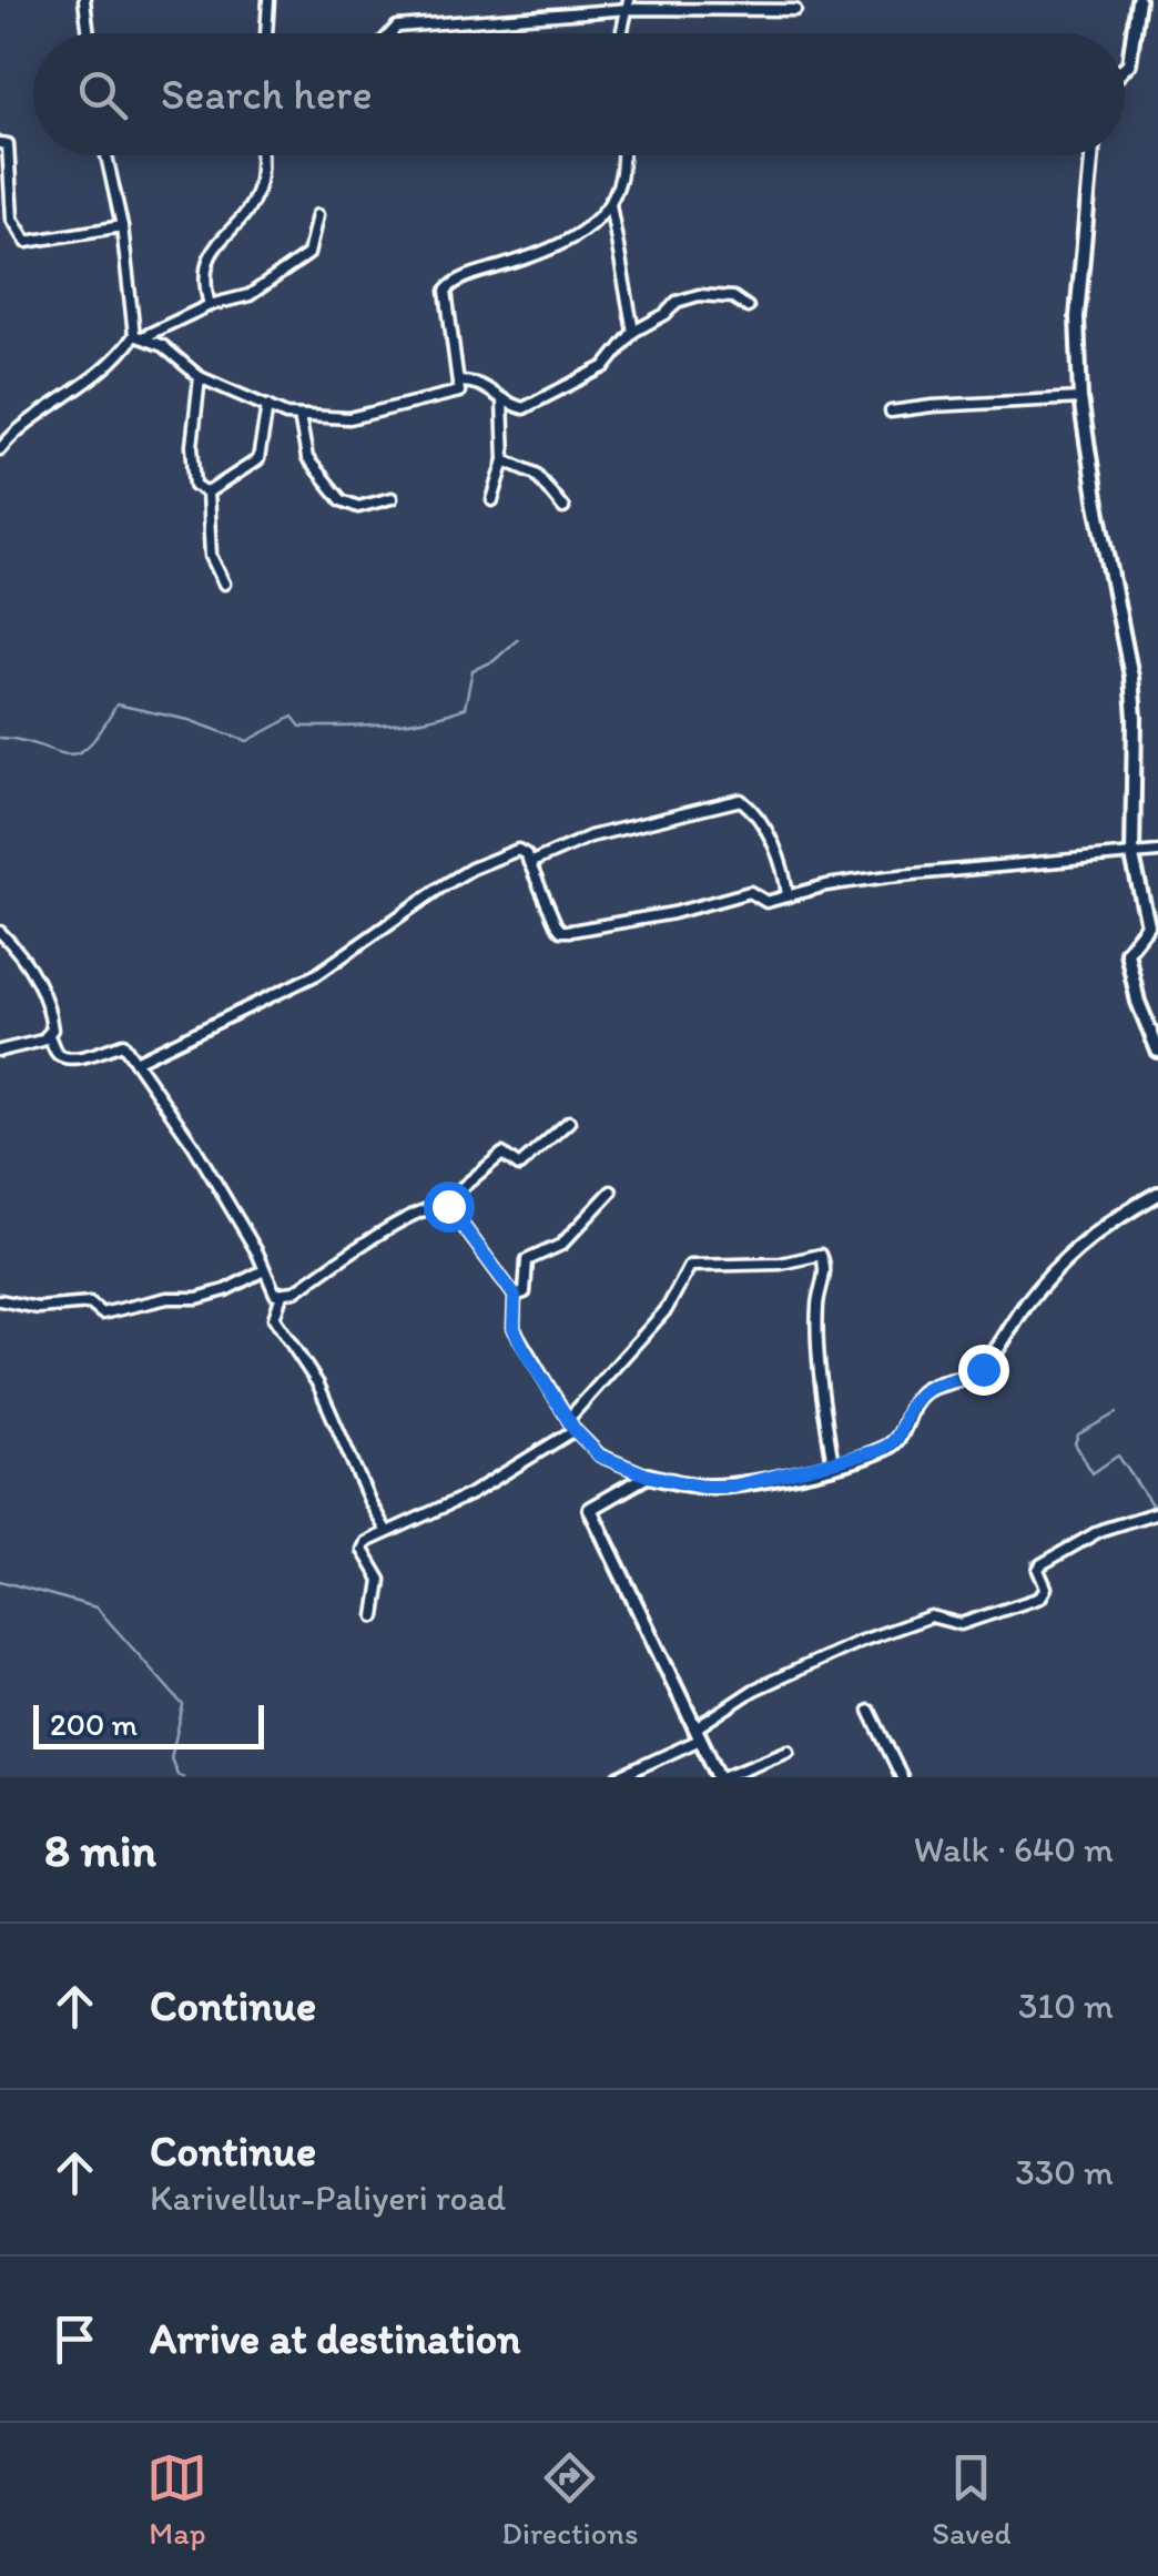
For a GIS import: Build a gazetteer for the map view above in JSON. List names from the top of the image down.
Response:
{
  "scale_bar": "200 m",
  "page": {
    "search": "Search here",
    "scale": "200 m",
    "heading": ["8 min", "Walk · 640 m"],
    "list": [
      ["Continue", "310 m"],
      ["Continue", "Karivellur-Paliyeri road", "330 m"],
      "Arrive at destination"
    ],
    "nav": ["Map", "Directions", "Saved"]
  }
}
